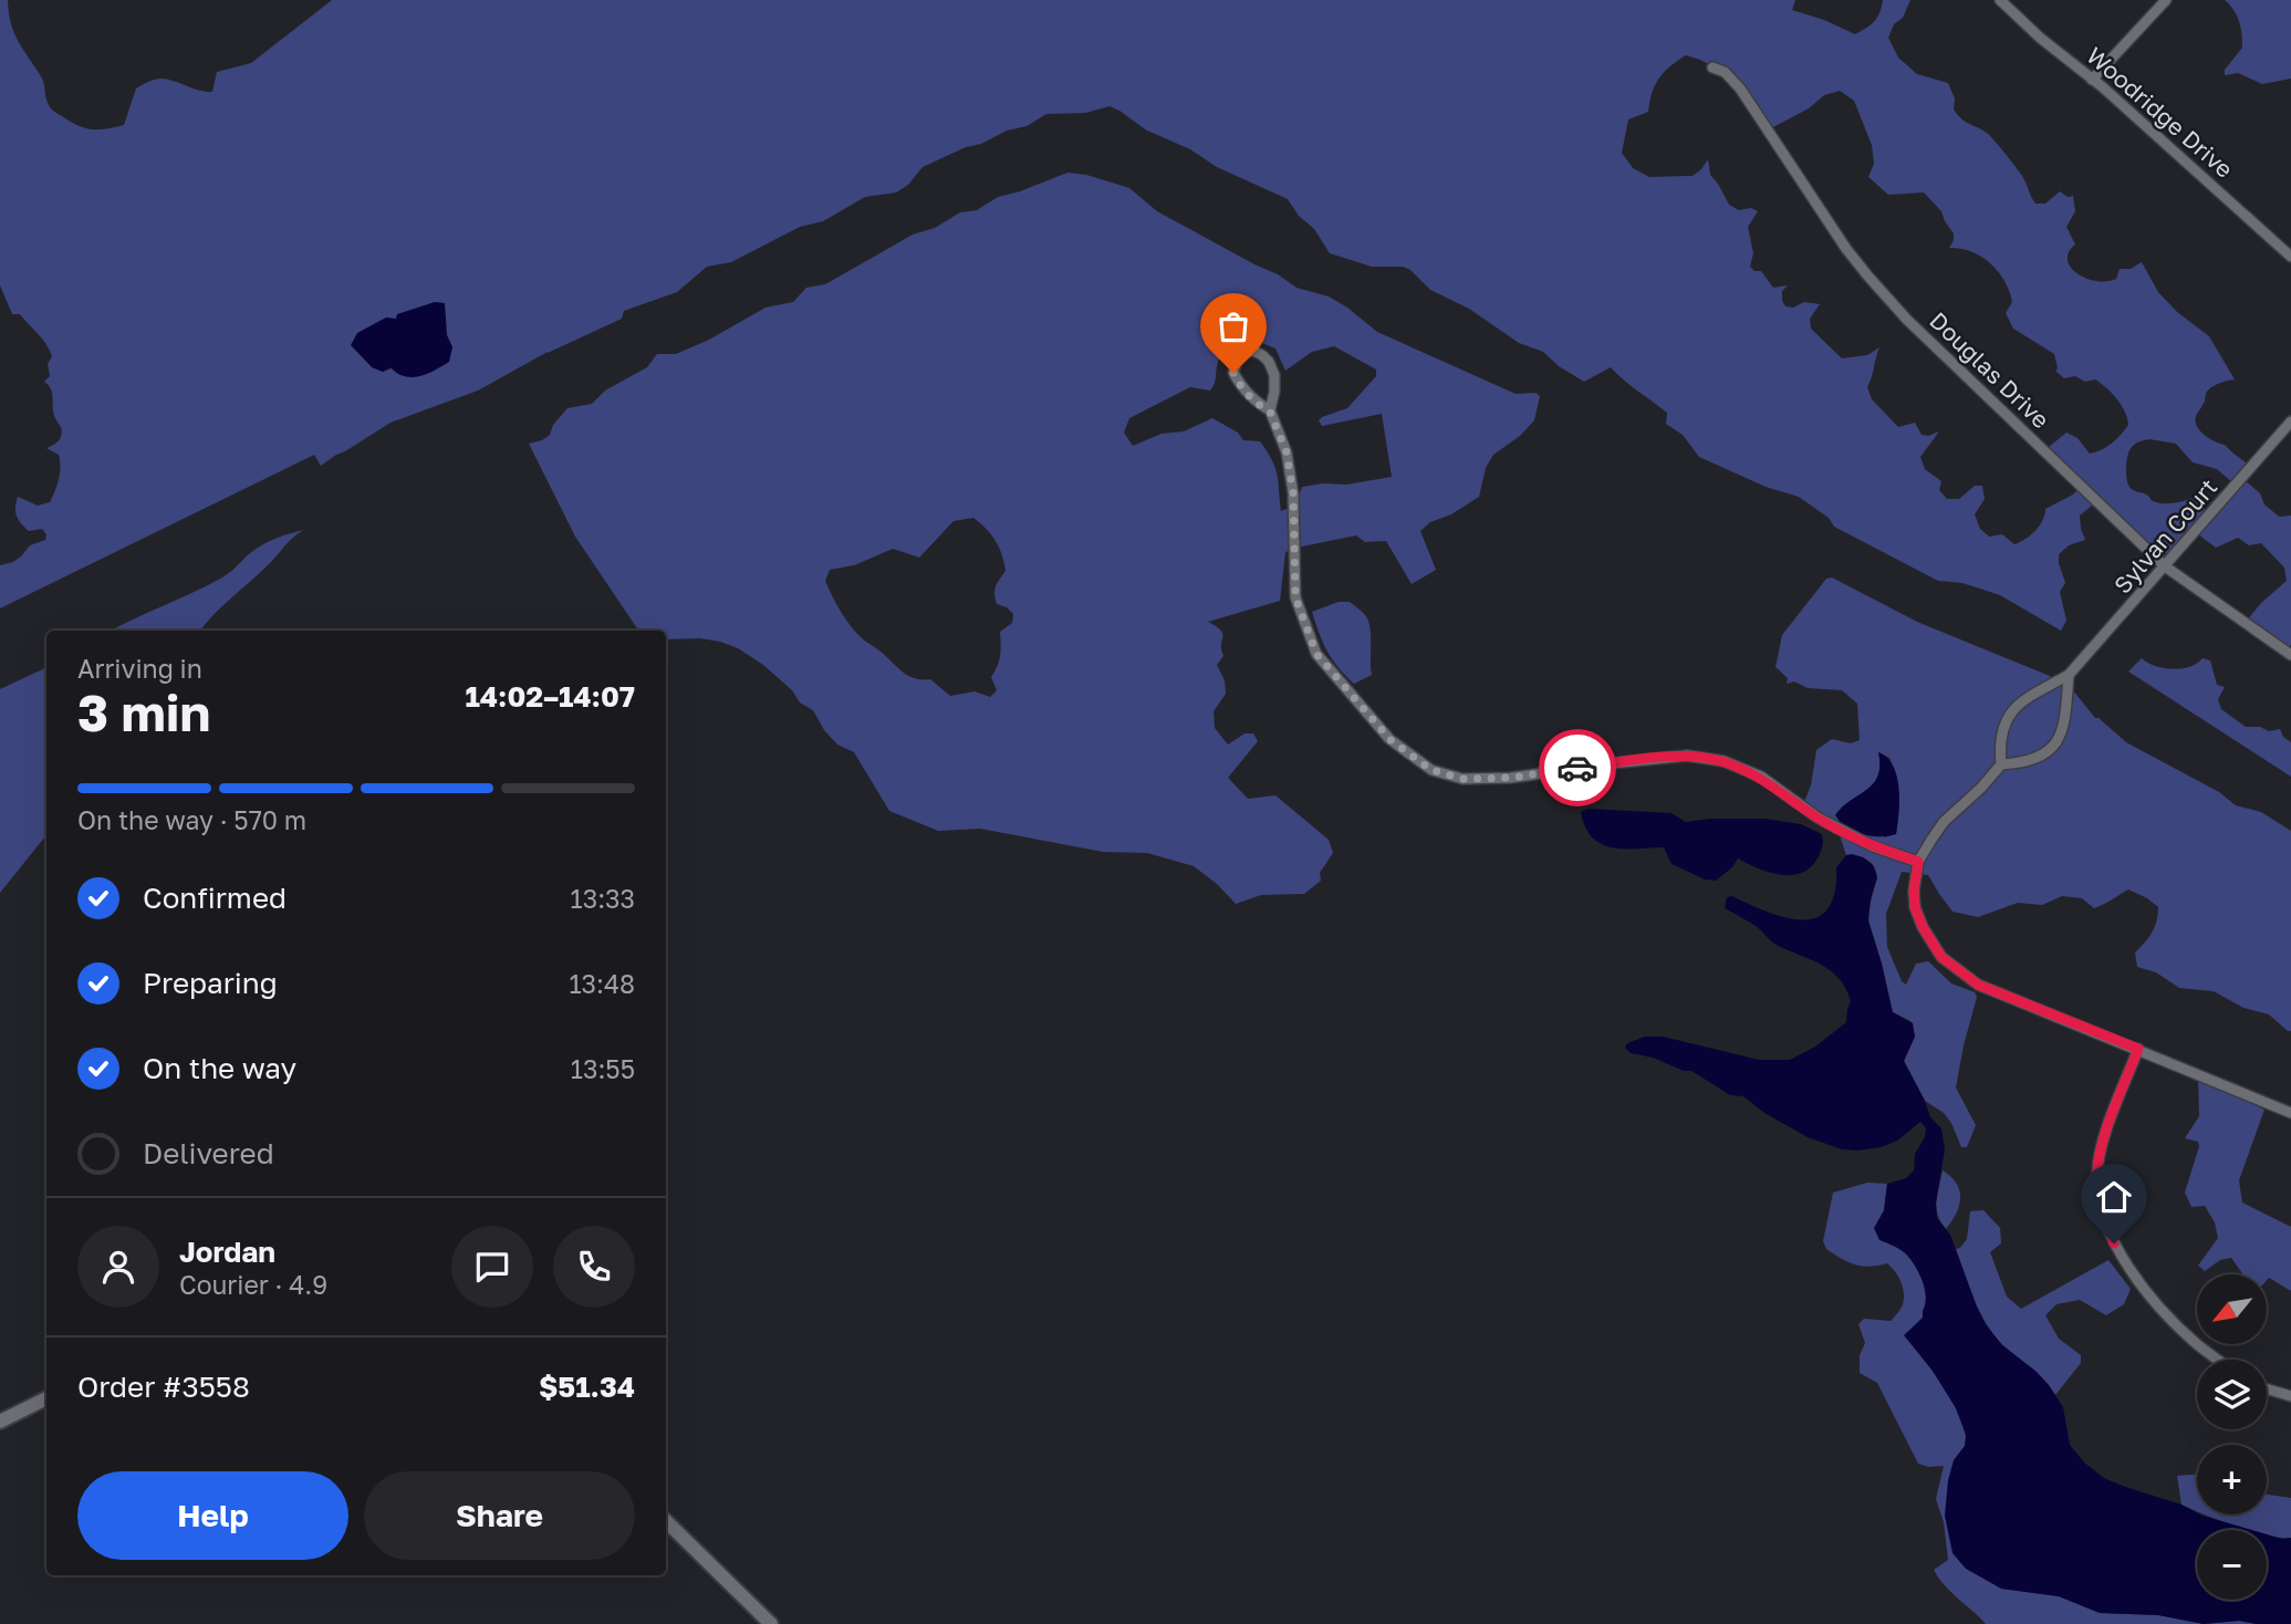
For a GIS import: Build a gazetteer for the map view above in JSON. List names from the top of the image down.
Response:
{
  "streets": {
    "street": ["Woodridge Drive", "Douglas Drive", "Sylvan Court"]
  },
  "crossings": [
    ["Douglas Drive", "Sylvan Court"]
  ],
  "north": "bottom left",
  "page": {
    "heading": ["3 min", "Arriving in", "14:02–14:07"],
    "panel": [
      "Jordan",
      "Courier · 4.9",
      "Order #3558",
      "$51.34"
    ],
    "bar": "On the way · 570 m",
    "list": [
      ["Confirmed", "13:33"],
      ["Preparing", "13:48"],
      ["On the way", "13:55"],
      "Delivered"
    ],
    "map_buttons": ["+", "−"],
    "buttons": ["Help", "Share"]
  }
}
